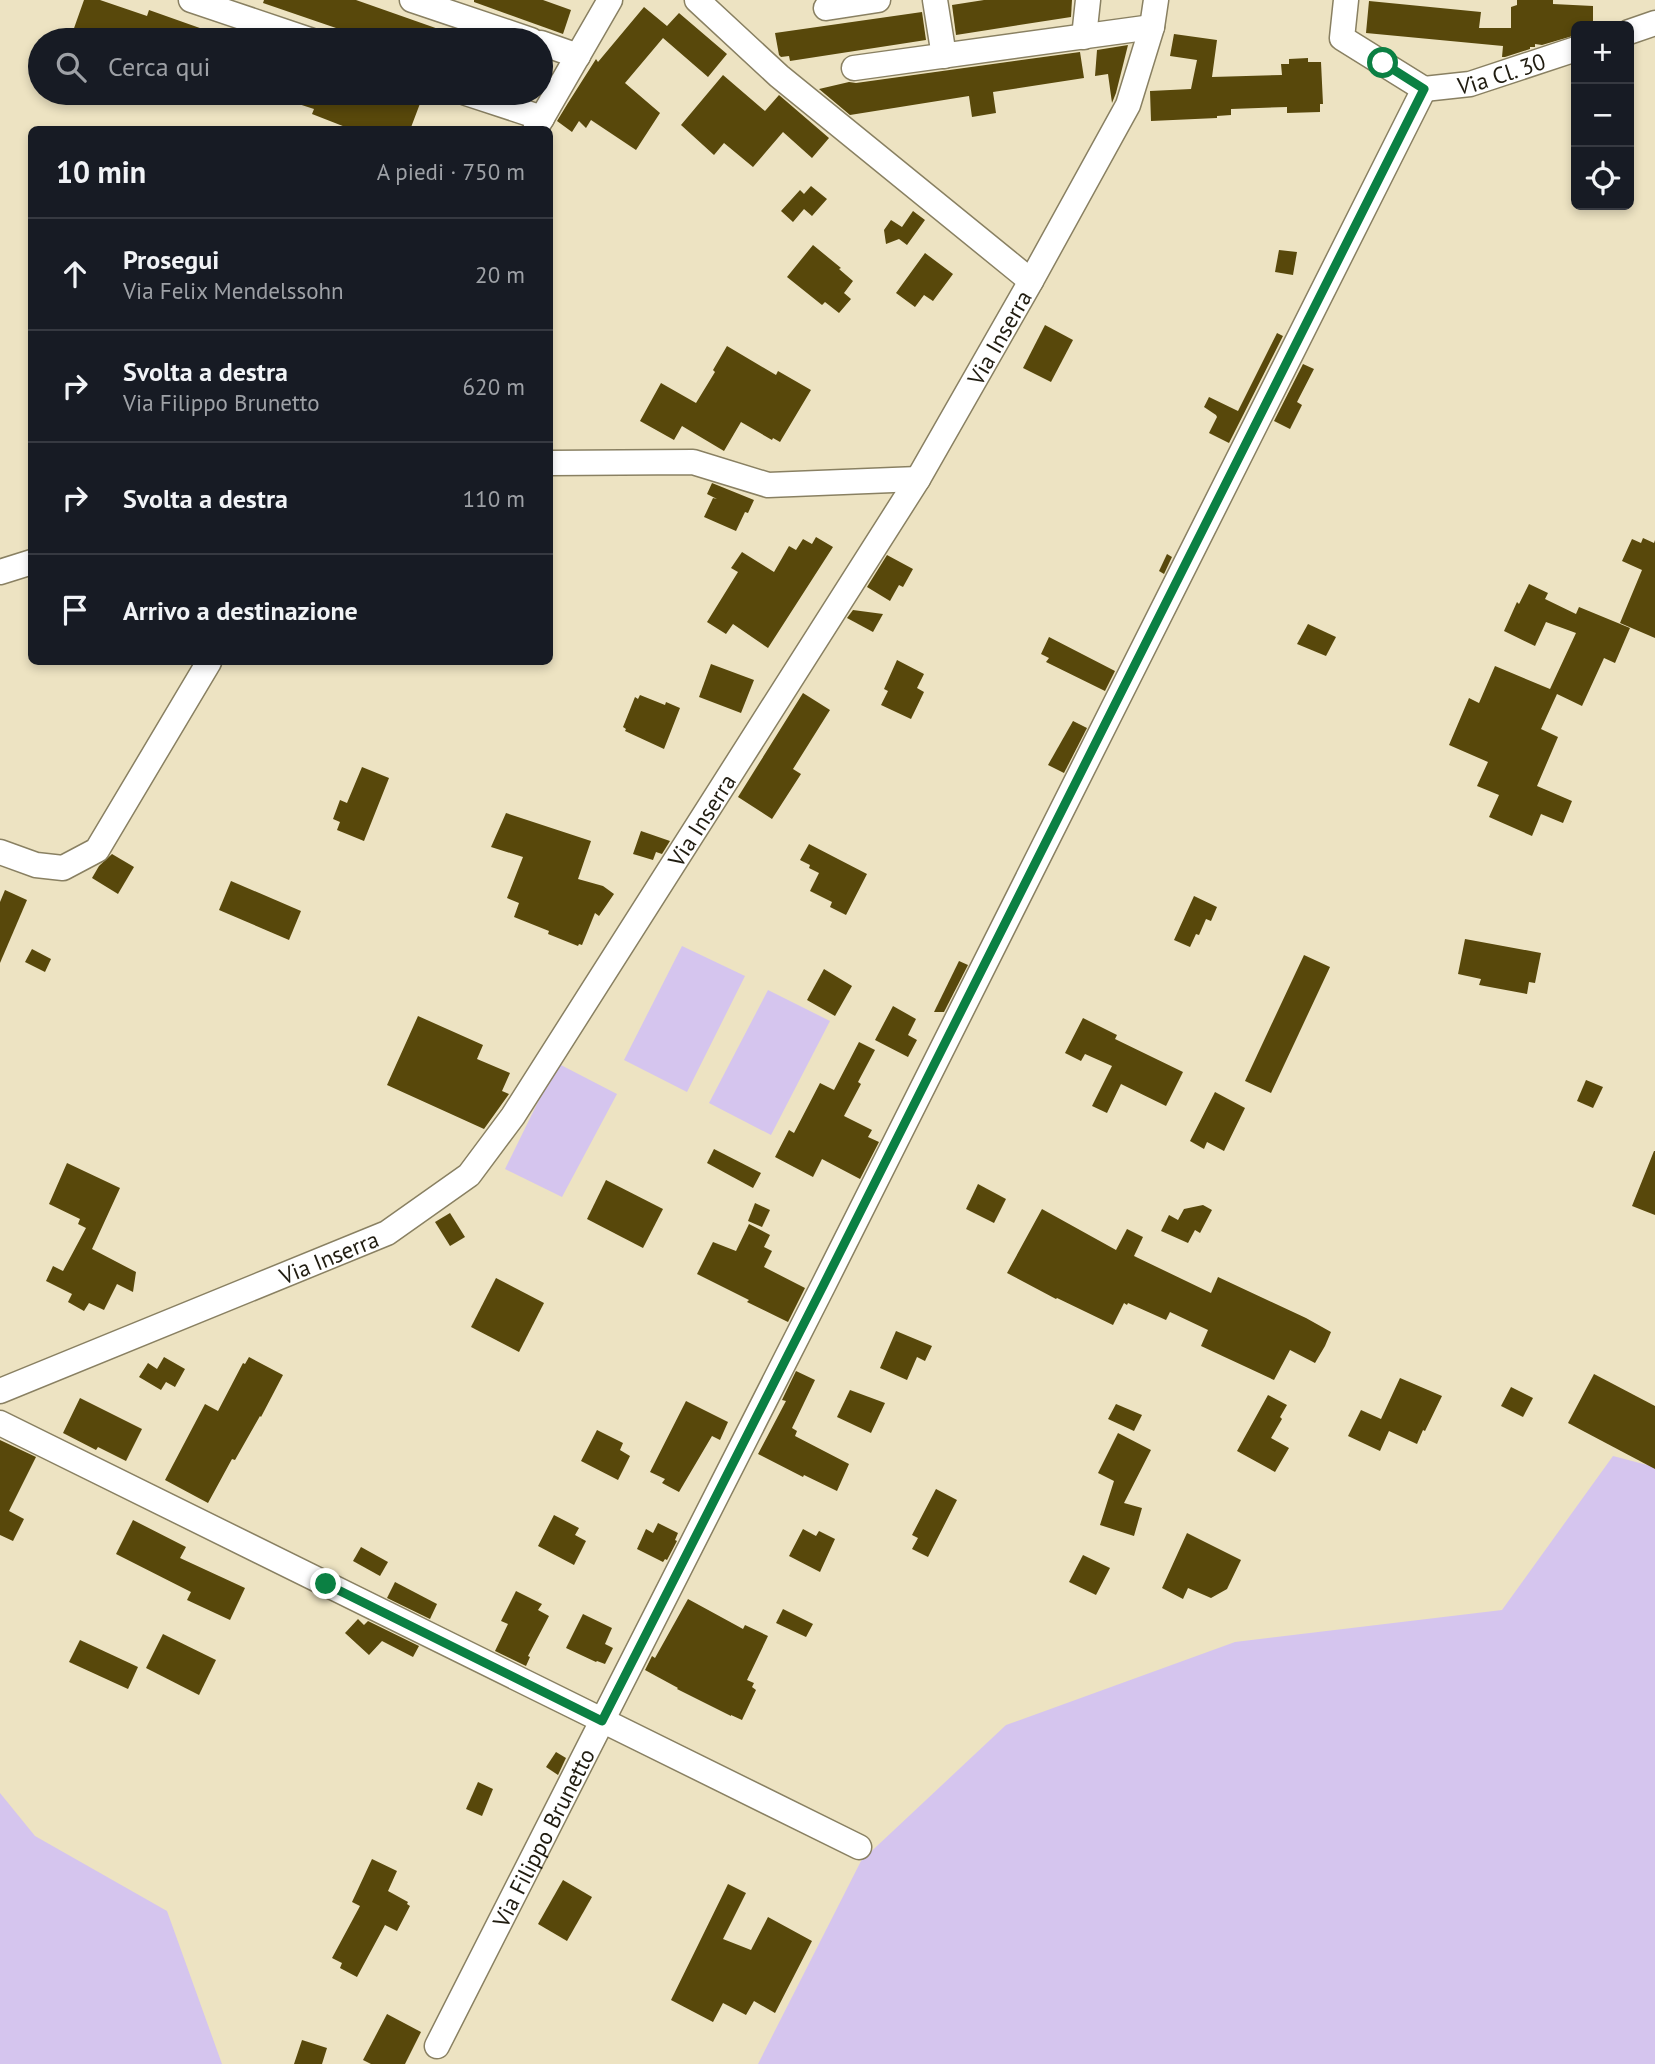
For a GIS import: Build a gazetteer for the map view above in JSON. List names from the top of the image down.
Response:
{
  "streets": {
    "street": ["Via Cl. 30", "Via Inserra", "Via Filippo Brunetto"]
  },
  "crossings": [
    ["Via Cl. 30", "Via Filippo Brunetto"]
  ],
  "page": {
    "map_buttons": ["+", "−"],
    "search": "Cerca qui",
    "heading": ["10 min", "A piedi · 750 m"],
    "list": [
      ["Prosegui", "Via Felix Mendelssohn", "20 m"],
      ["Svolta a destra", "Via Filippo Brunetto", "620 m"],
      ["Svolta a destra", "110 m"],
      "Arrivo a destinazione"
    ]
  }
}
